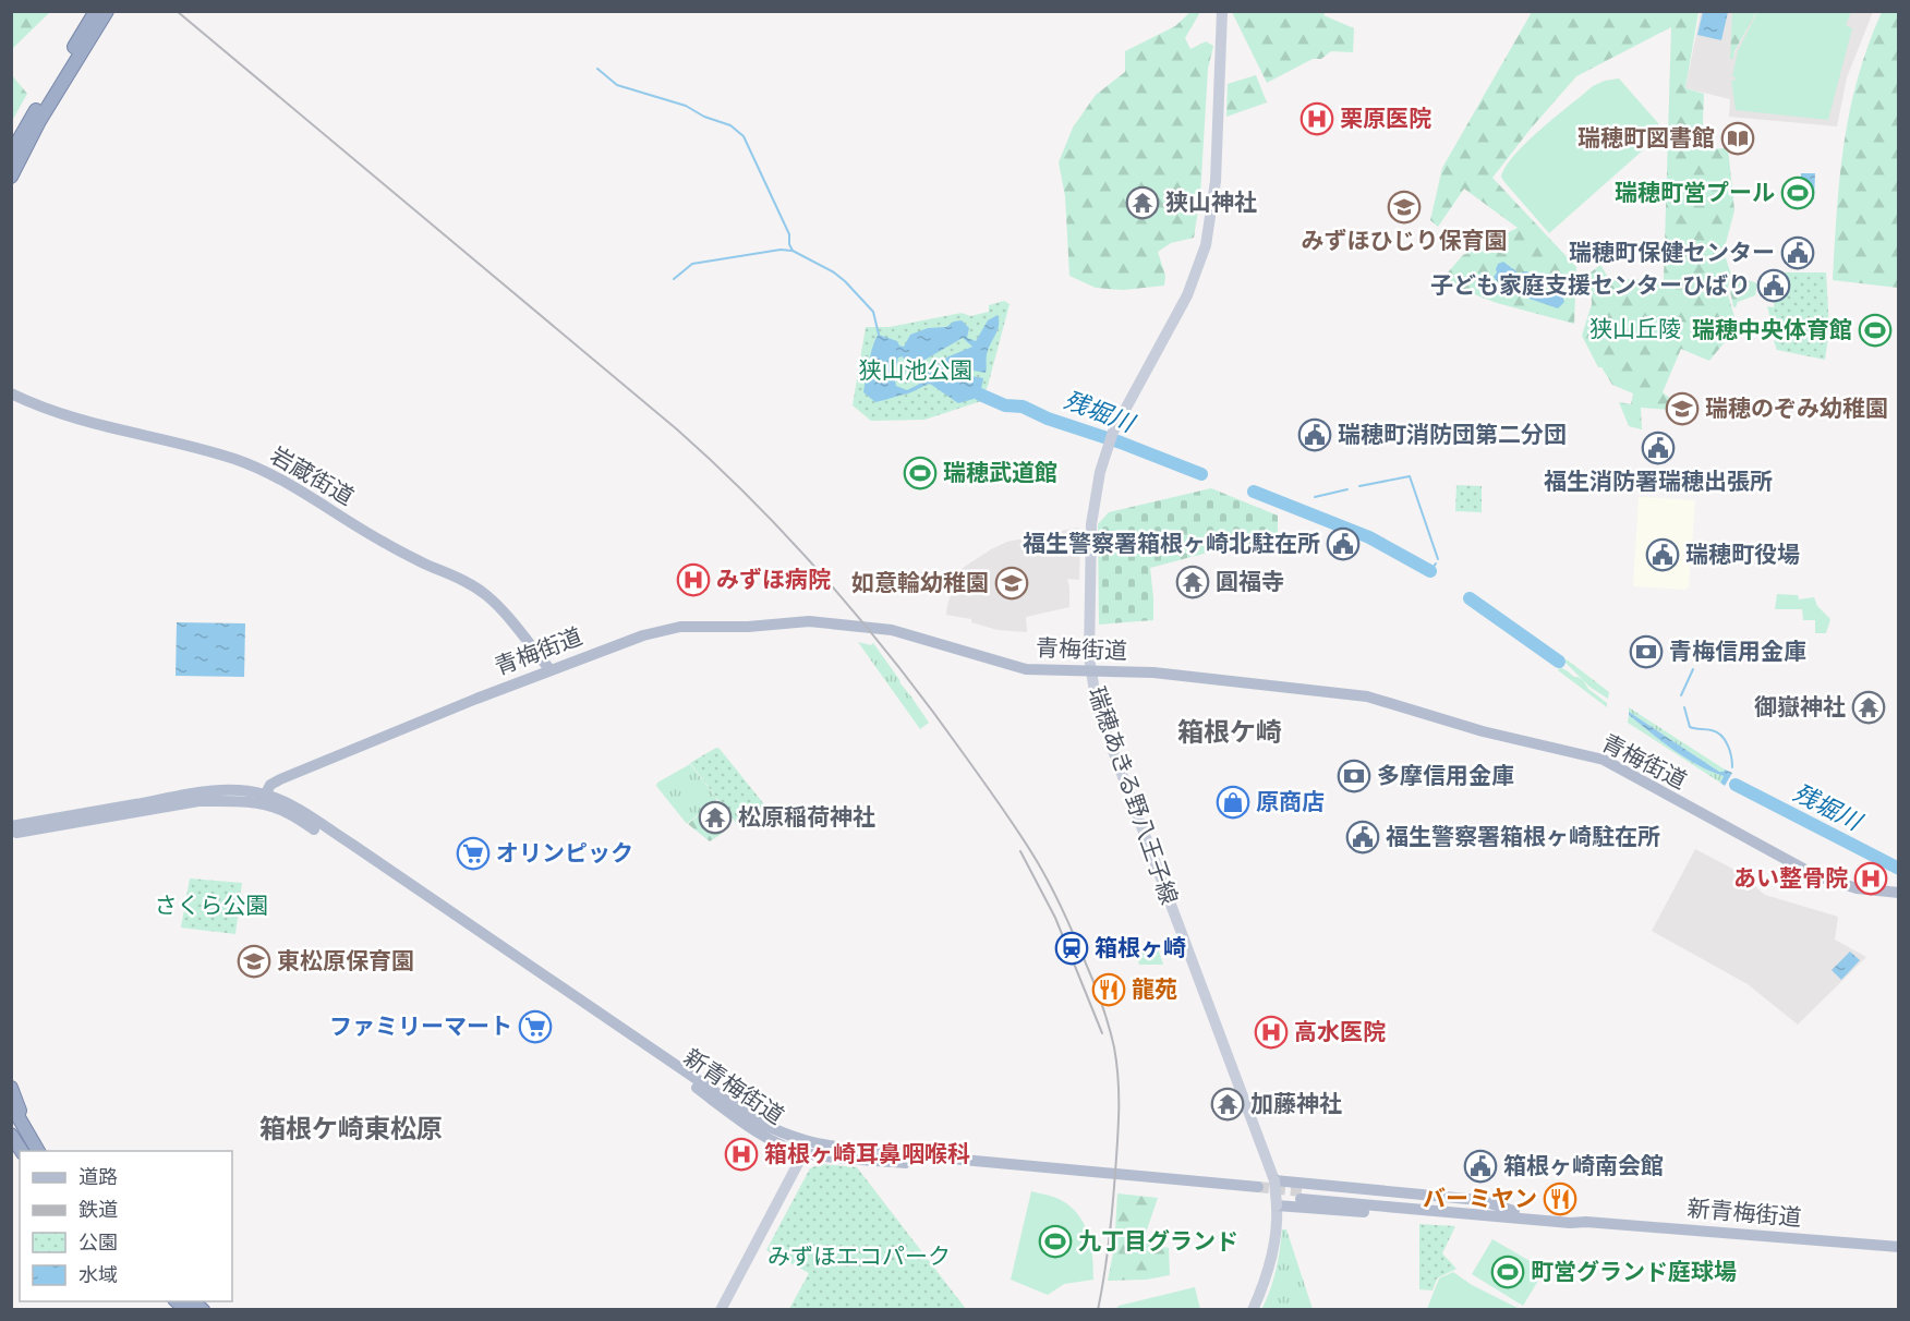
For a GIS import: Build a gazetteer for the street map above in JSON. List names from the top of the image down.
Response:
{
  "streets": {
    "main road": [
      "岩蔵街道",
      "青梅街道",
      "瑞穂あきる野八王子線",
      "新青梅街道"
    ]
  },
  "crossings": [
    ["岩蔵街道", "青梅街道"],
    ["青梅街道", "瑞穂あきる野八王子線"],
    ["青梅街道", "新青梅街道"]
  ],
  "districts": ["箱根ケ崎", "箱根ケ崎東松原"],
  "water": ["残堀川"],
  "parks": [
    "狭山丘陵",
    "狭山池公園",
    "さくら公園",
    "みずほエコパーク"
  ],
  "places": {
    "hospital": [
      "栗原医院",
      "みずほ病院",
      "あい整骨院",
      "高水医院",
      "箱根ヶ崎耳鼻咽喉科"
    ],
    "library": ["瑞穂町図書館"],
    "sports": [
      "瑞穂町営プール",
      "瑞穂中央体育館",
      "瑞穂武道館",
      "九丁目グランド",
      "町営グランド庭球場"
    ],
    "temple": [
      "狭山神社",
      "圓福寺",
      "御嶽神社",
      "松原稲荷神社",
      "加藤神社"
    ],
    "school or university": [
      "みずほひじり保育園",
      "瑞穂のぞみ幼稚園",
      "如意輪幼稚園",
      "東松原保育園"
    ],
    "public building": [
      "瑞穂町保健センター",
      "子ども家庭支援センターひばり",
      "瑞穂町消防団第二分団",
      "福生消防署瑞穂出張所",
      "福生警察署箱根ヶ崎北駐在所",
      "瑞穂町役場",
      "福生警察署箱根ヶ崎駐在所",
      "箱根ヶ崎南会館"
    ],
    "bank": ["青梅信用金庫", "多摩信用金庫"],
    "shop": ["原商店"],
    "supermarket": ["オリンピック", "ファミリーマート"],
    "station": ["箱根ヶ崎"],
    "restaurant": ["龍苑", "バーミヤン"]
  },
  "legend": [
    "道路",
    "鉄道",
    "公園",
    "水域"
  ]
}
